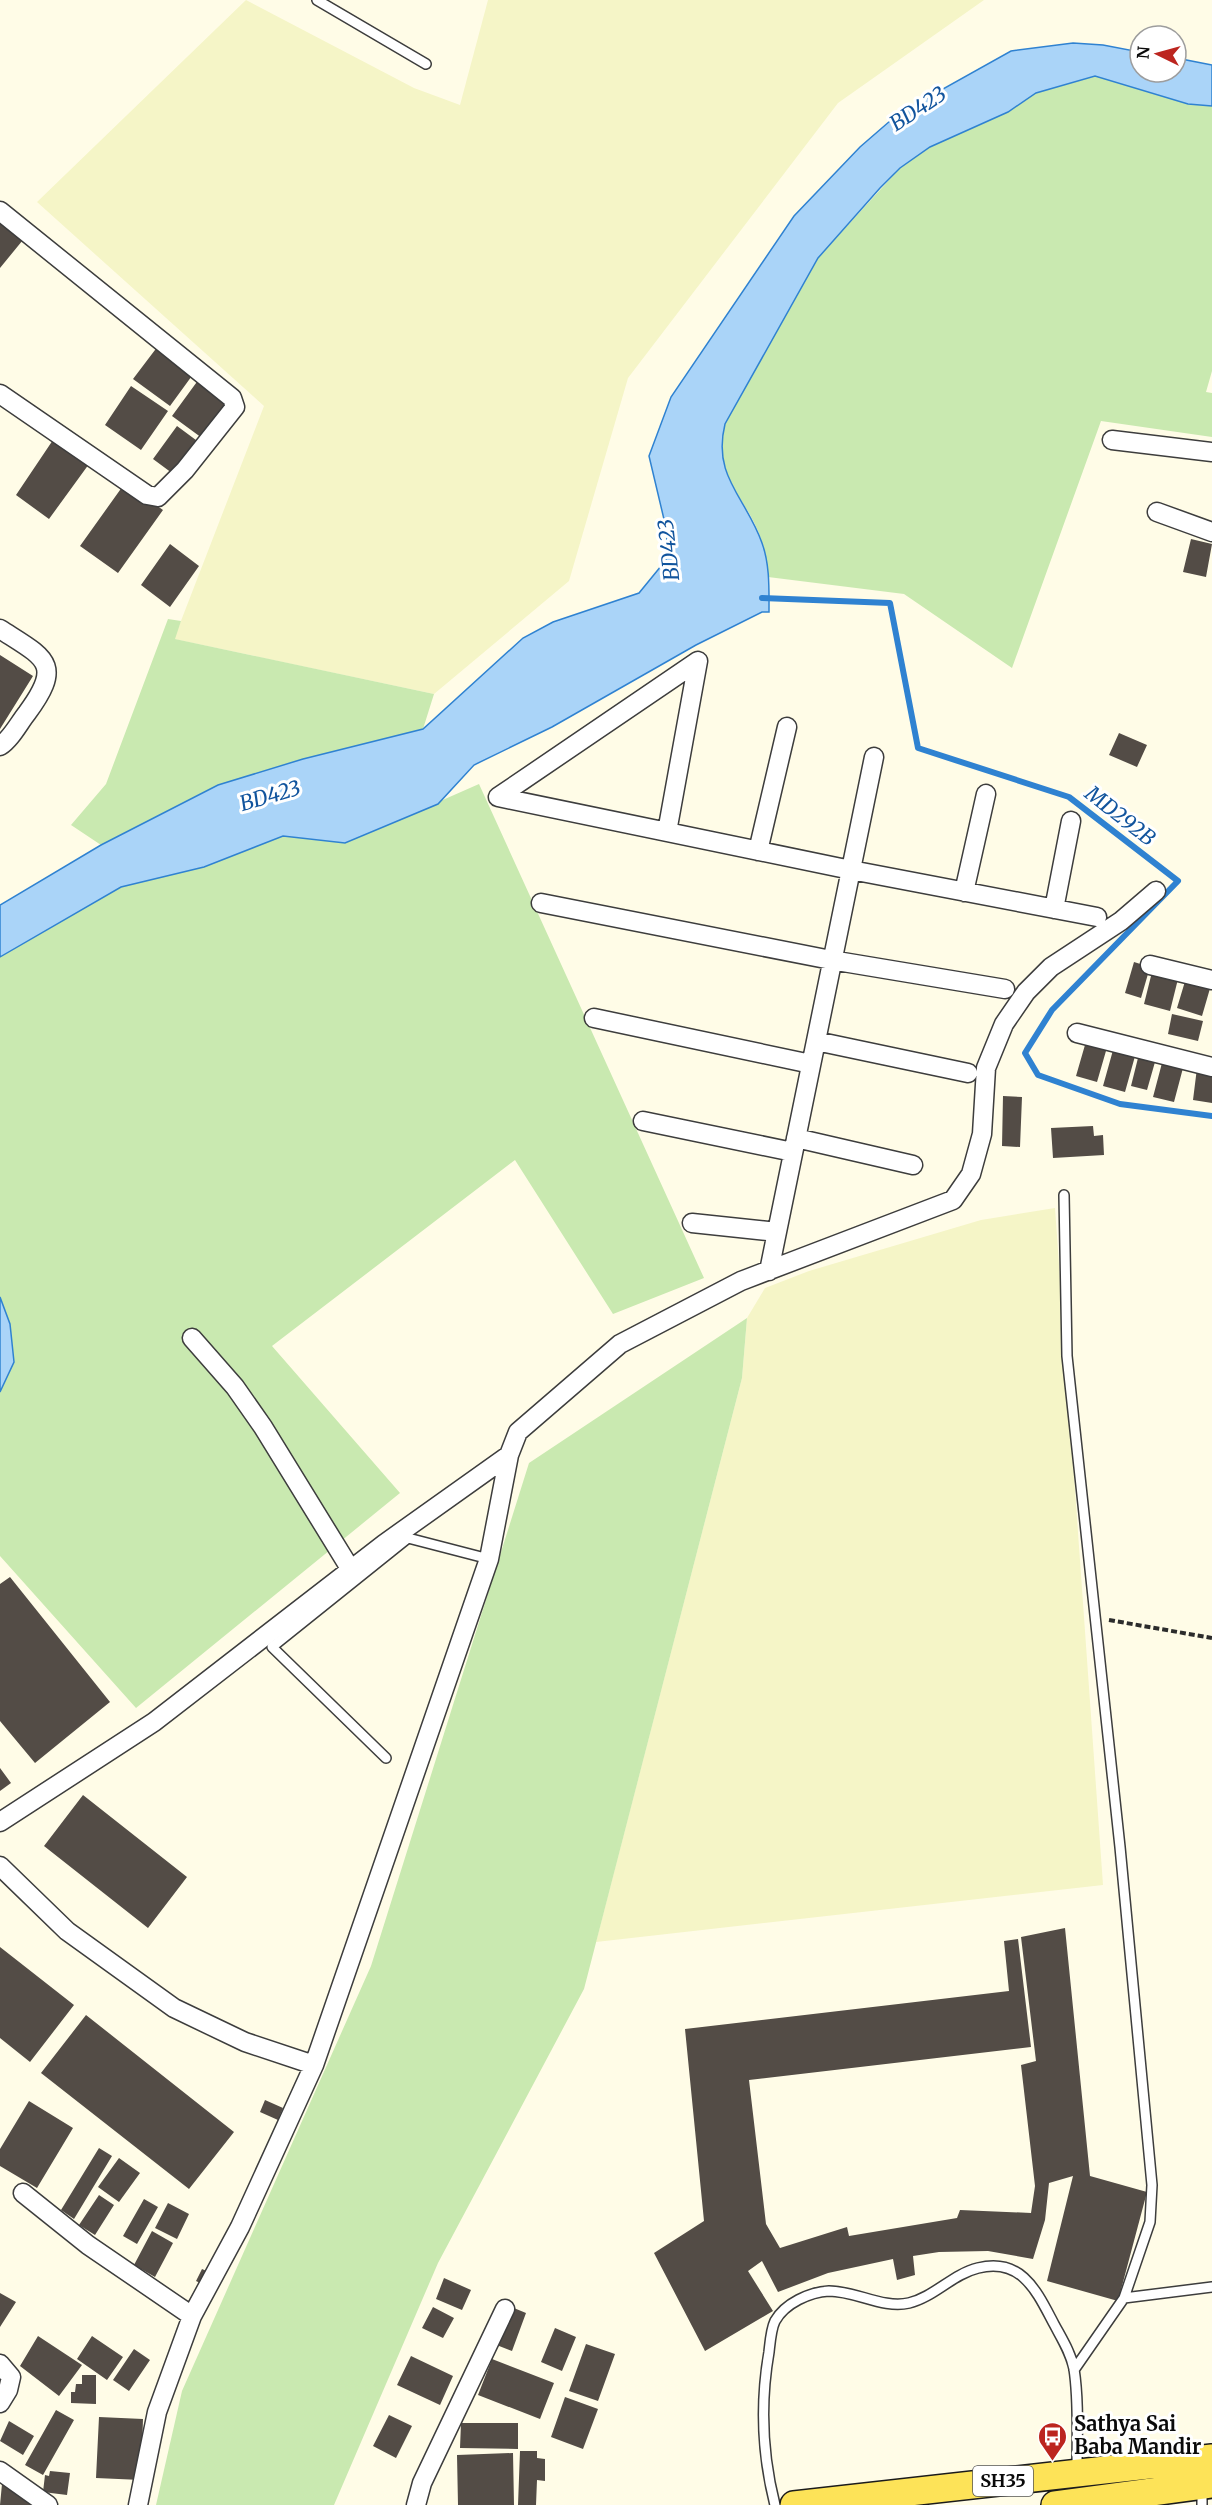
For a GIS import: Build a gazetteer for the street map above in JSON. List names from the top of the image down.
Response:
{
  "streets": {
    "main road": ["SH35"]
  },
  "water": ["BD423", "MD292B"],
  "places": {
    "bus stop": ["Sathya Sai Baba Mandir"]
  },
  "north": "left"
}
